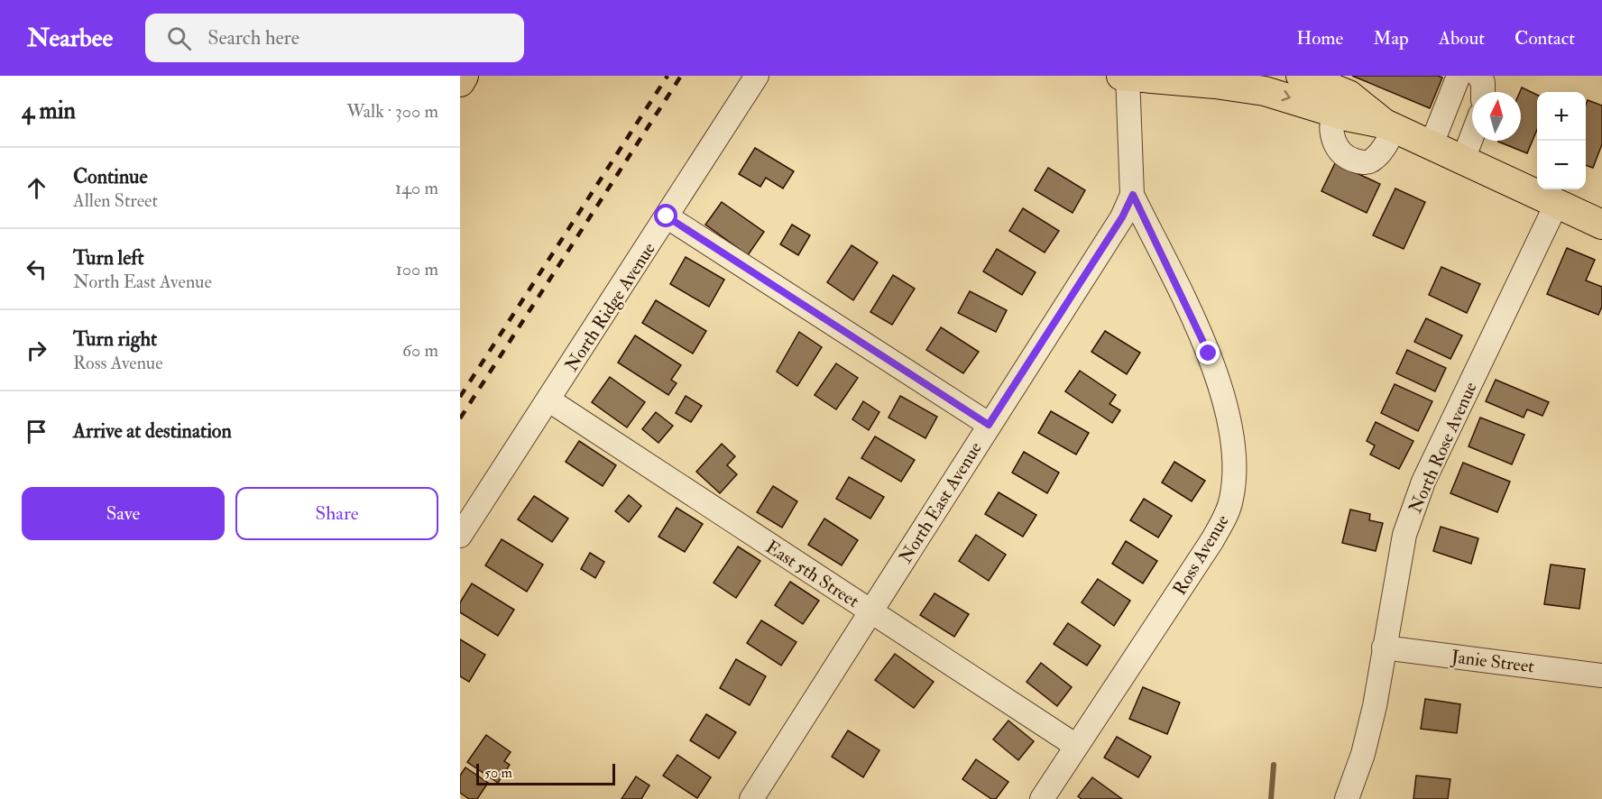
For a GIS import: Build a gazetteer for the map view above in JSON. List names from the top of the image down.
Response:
{
  "streets": {
    "street": [
      "North Ridge Avenue",
      "North Rose Avenue",
      "North East Avenue",
      "Ross Avenue",
      "East 5th Street",
      "Janie Street"
    ]
  },
  "crossings": [
    ["North Ridge Avenue", "East 5th Street"],
    ["North Rose Avenue", "Janie Street"],
    ["North East Avenue", "Ross Avenue"],
    ["North East Avenue", "East 5th Street"],
    ["Ross Avenue", "East 5th Street"]
  ],
  "scale_bar": "50 m",
  "north": "top",
  "page": {
    "header": "Nearbee",
    "search": "Search here",
    "nav": [
      "Home",
      "Map",
      "About",
      "Contact"
    ],
    "heading": ["4 min", "Walk · 300 m"],
    "map_buttons": ["+", "−"],
    "list": [
      ["Continue", "Allen Street", "140 m"],
      ["Turn left", "North East Avenue", "100 m"],
      ["Turn right", "Ross Avenue", "60 m"],
      "Arrive at destination"
    ],
    "buttons": ["Save", "Share"],
    "scale": "50 m"
  }
}
